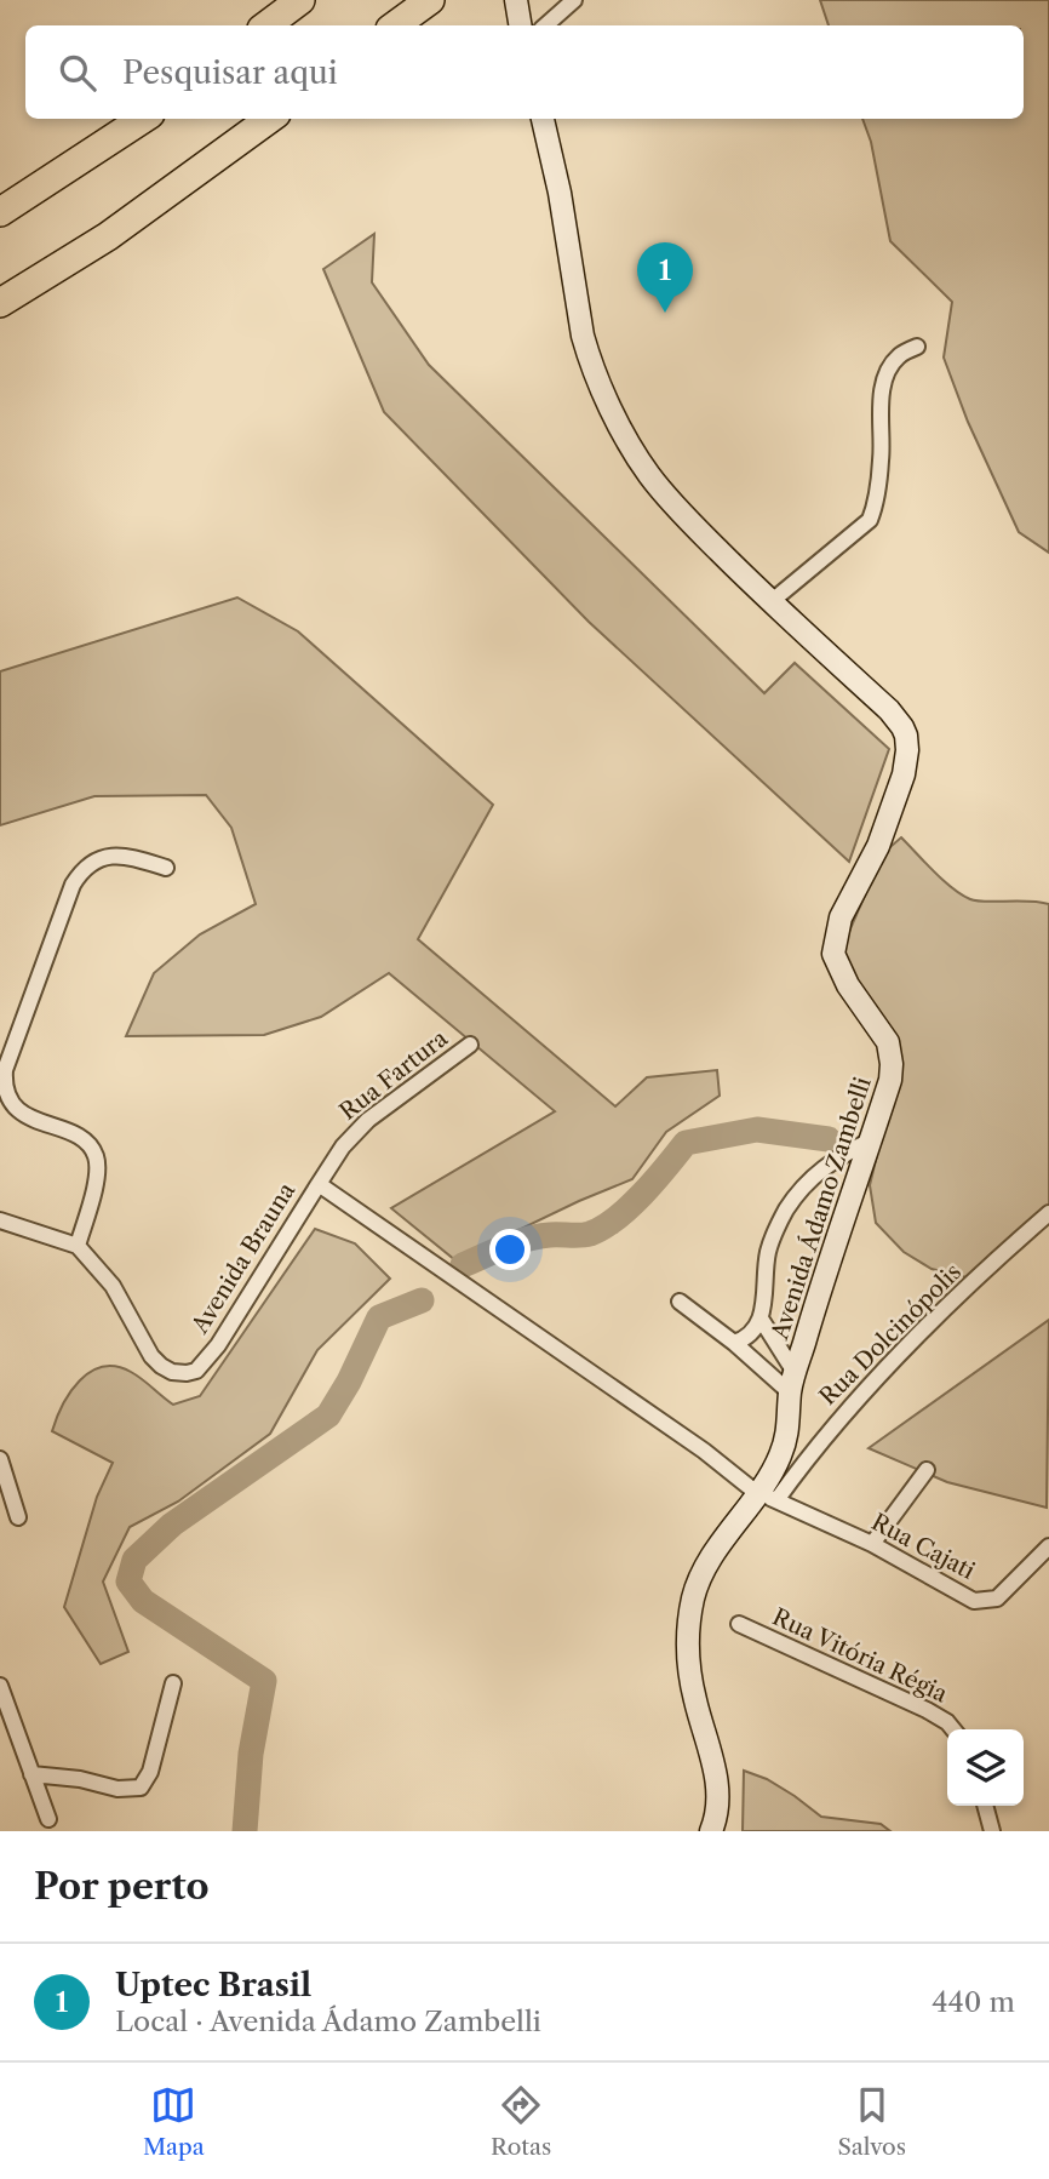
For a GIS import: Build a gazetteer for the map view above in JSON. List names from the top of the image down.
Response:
{
  "streets": {
    "street": [
      "Rua Fartura",
      "Avenida Ádamo Zambelli",
      "Avenida Brauna",
      "Rua Dolcinópolis",
      "Rua Cajati",
      "Rua Vitória Régia"
    ]
  },
  "crossings": [
    ["Rua Fartura", "Avenida Brauna"],
    ["Avenida Ádamo Zambelli", "Avenida Brauna"],
    ["Avenida Ádamo Zambelli", "Rua Dolcinópolis"],
    ["Avenida Ádamo Zambelli", "Rua Cajati"],
    ["Avenida Brauna", "Rua Dolcinópolis"],
    ["Avenida Brauna", "Rua Cajati"],
    ["Rua Dolcinópolis", "Rua Cajati"]
  ],
  "page": {
    "search": "Pesquisar aqui",
    "pins": "1",
    "heading": "Por perto",
    "list": [
      {
        "mark": "1",
        "name": "Uptec Brasil",
        "note": "Local · Avenida Ádamo Zambelli",
        "value": "440 m"
      }
    ],
    "nav": ["Mapa", "Rotas", "Salvos"]
  }
}
